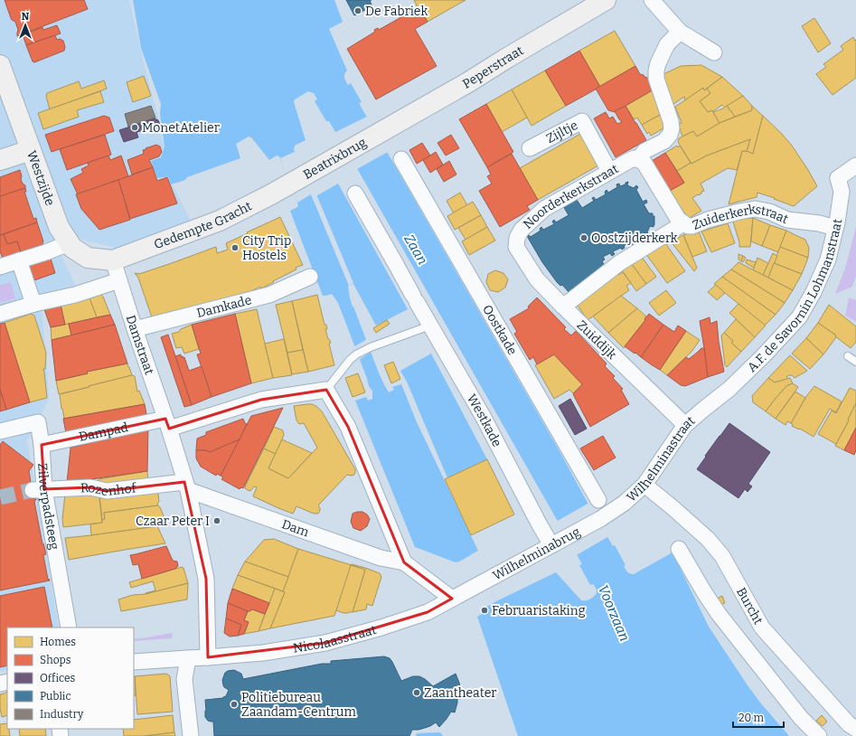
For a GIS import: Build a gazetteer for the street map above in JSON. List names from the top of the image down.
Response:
{
  "streets": {
    "street": [
      "Peperstraat",
      "Zijltje",
      "Beatrixbrug",
      "Westzijde",
      "Noorderkerkstraat",
      "Zuiderkerkstraat",
      "Gedempte Gracht",
      "A.F. de Savornin Lohmanstraat",
      "Damkade",
      "Oostkade",
      "Zuiddijk",
      "Damstraat",
      "Westkade",
      "Dampad",
      "Wilhelminastraat",
      "Rozenhof",
      "Zilverpadsteeg",
      "Dam",
      "Wilhelminabrug",
      "Burcht",
      "Nicolaasstraat"
    ]
  },
  "crossings": [
    ["Peperstraat", "Beatrixbrug"],
    ["Zijltje", "Noorderkerkstraat"],
    ["Beatrixbrug", "Gedempte Gracht"],
    ["Westzijde", "Gedempte Gracht"],
    ["Westzijde", "Damstraat"],
    ["Noorderkerkstraat", "Zuiddijk"],
    ["Zuiderkerkstraat", "A.F. de Savornin Lohmanstraat"],
    ["Zuiderkerkstraat", "Zuiddijk"],
    ["Gedempte Gracht", "Damstraat"],
    ["A.F. de Savornin Lohmanstraat", "Wilhelminastraat"],
    ["Damkade", "Damstraat"],
    ["Zuiddijk", "Wilhelminastraat"],
    ["Damstraat", "Dampad"],
    ["Westkade", "Wilhelminabrug"],
    ["Dampad", "Zilverpadsteeg"],
    ["Wilhelminastraat", "Wilhelminabrug"],
    ["Wilhelminastraat", "Burcht"],
    ["Rozenhof", "Zilverpadsteeg"],
    ["Rozenhof", "Dam"],
    ["Dam", "Nicolaasstraat"],
    ["Wilhelminabrug", "Nicolaasstraat"]
  ],
  "water": ["Zaan", "Voorzaan"],
  "places": [
    "De Fabriek",
    "MonetAtelier",
    "Oostzijderkerk",
    "City Trip Hostels",
    "Czaar Peter I",
    "Februaristaking",
    "Zaantheater",
    "Politiebureau Zaandam-Centrum"
  ],
  "legend": [
    "Homes",
    "Shops",
    "Offices",
    "Public",
    "Industry"
  ],
  "scale_bar": "20 m",
  "north": "top"
}
